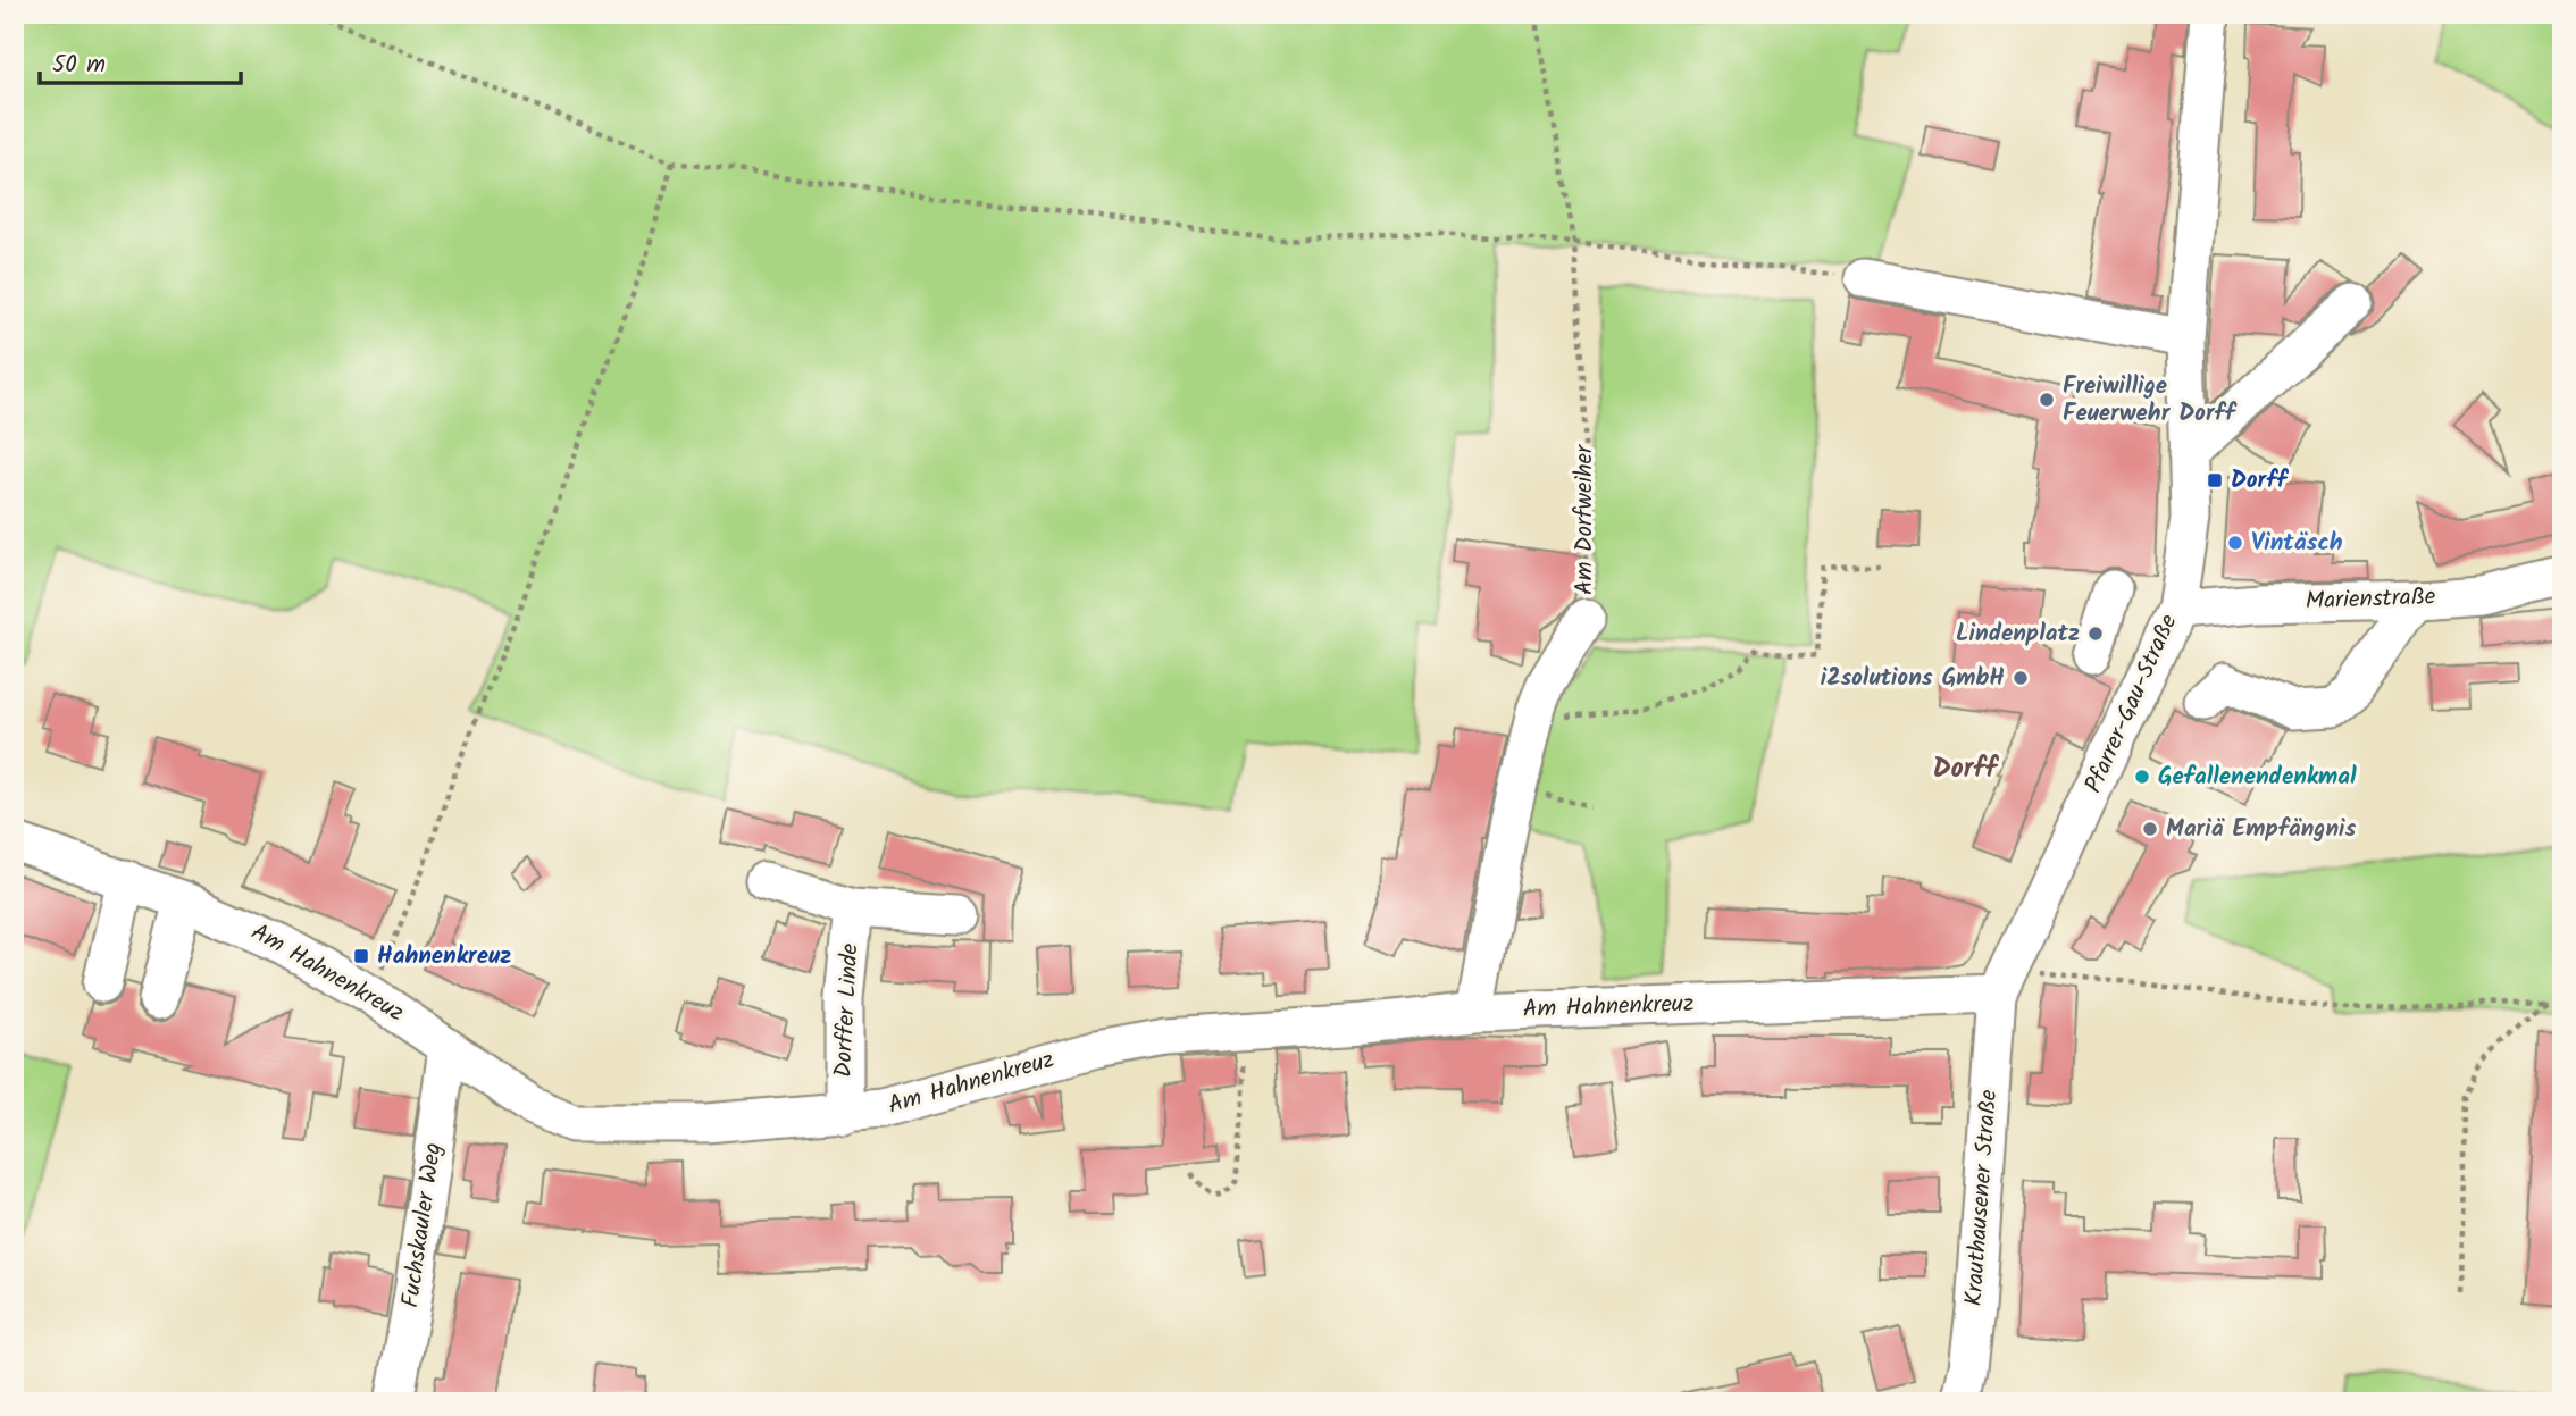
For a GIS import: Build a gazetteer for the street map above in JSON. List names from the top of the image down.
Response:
{
  "streets": {
    "street": [
      "Am Dorfweiher",
      "Marienstraße",
      "Pfarrer-Gau-Straße",
      "Am Hahnenkreuz",
      "Dorffer Linde",
      "Krauthausener Straße",
      "Fuchskauler Weg"
    ]
  },
  "crossings": [
    ["Am Dorfweiher", "Am Hahnenkreuz"],
    ["Marienstraße", "Pfarrer-Gau-Straße"],
    ["Pfarrer-Gau-Straße", "Am Hahnenkreuz"],
    ["Pfarrer-Gau-Straße", "Krauthausener Straße"],
    ["Am Hahnenkreuz", "Dorffer Linde"],
    ["Am Hahnenkreuz", "Krauthausener Straße"],
    ["Am Hahnenkreuz", "Fuchskauler Weg"]
  ],
  "districts": ["Dorff"],
  "places": {
    "other": [
      "Freiwillige Feuerwehr Dorff",
      "Vintäsch",
      "Lindenplatz",
      "i2solutions GmbH",
      "Gefallenendenkmal",
      "Mariä Empfängnis"
    ],
    "transit": ["Dorff", "Hahnenkreuz"]
  },
  "scale_bar": "50 m"
}
